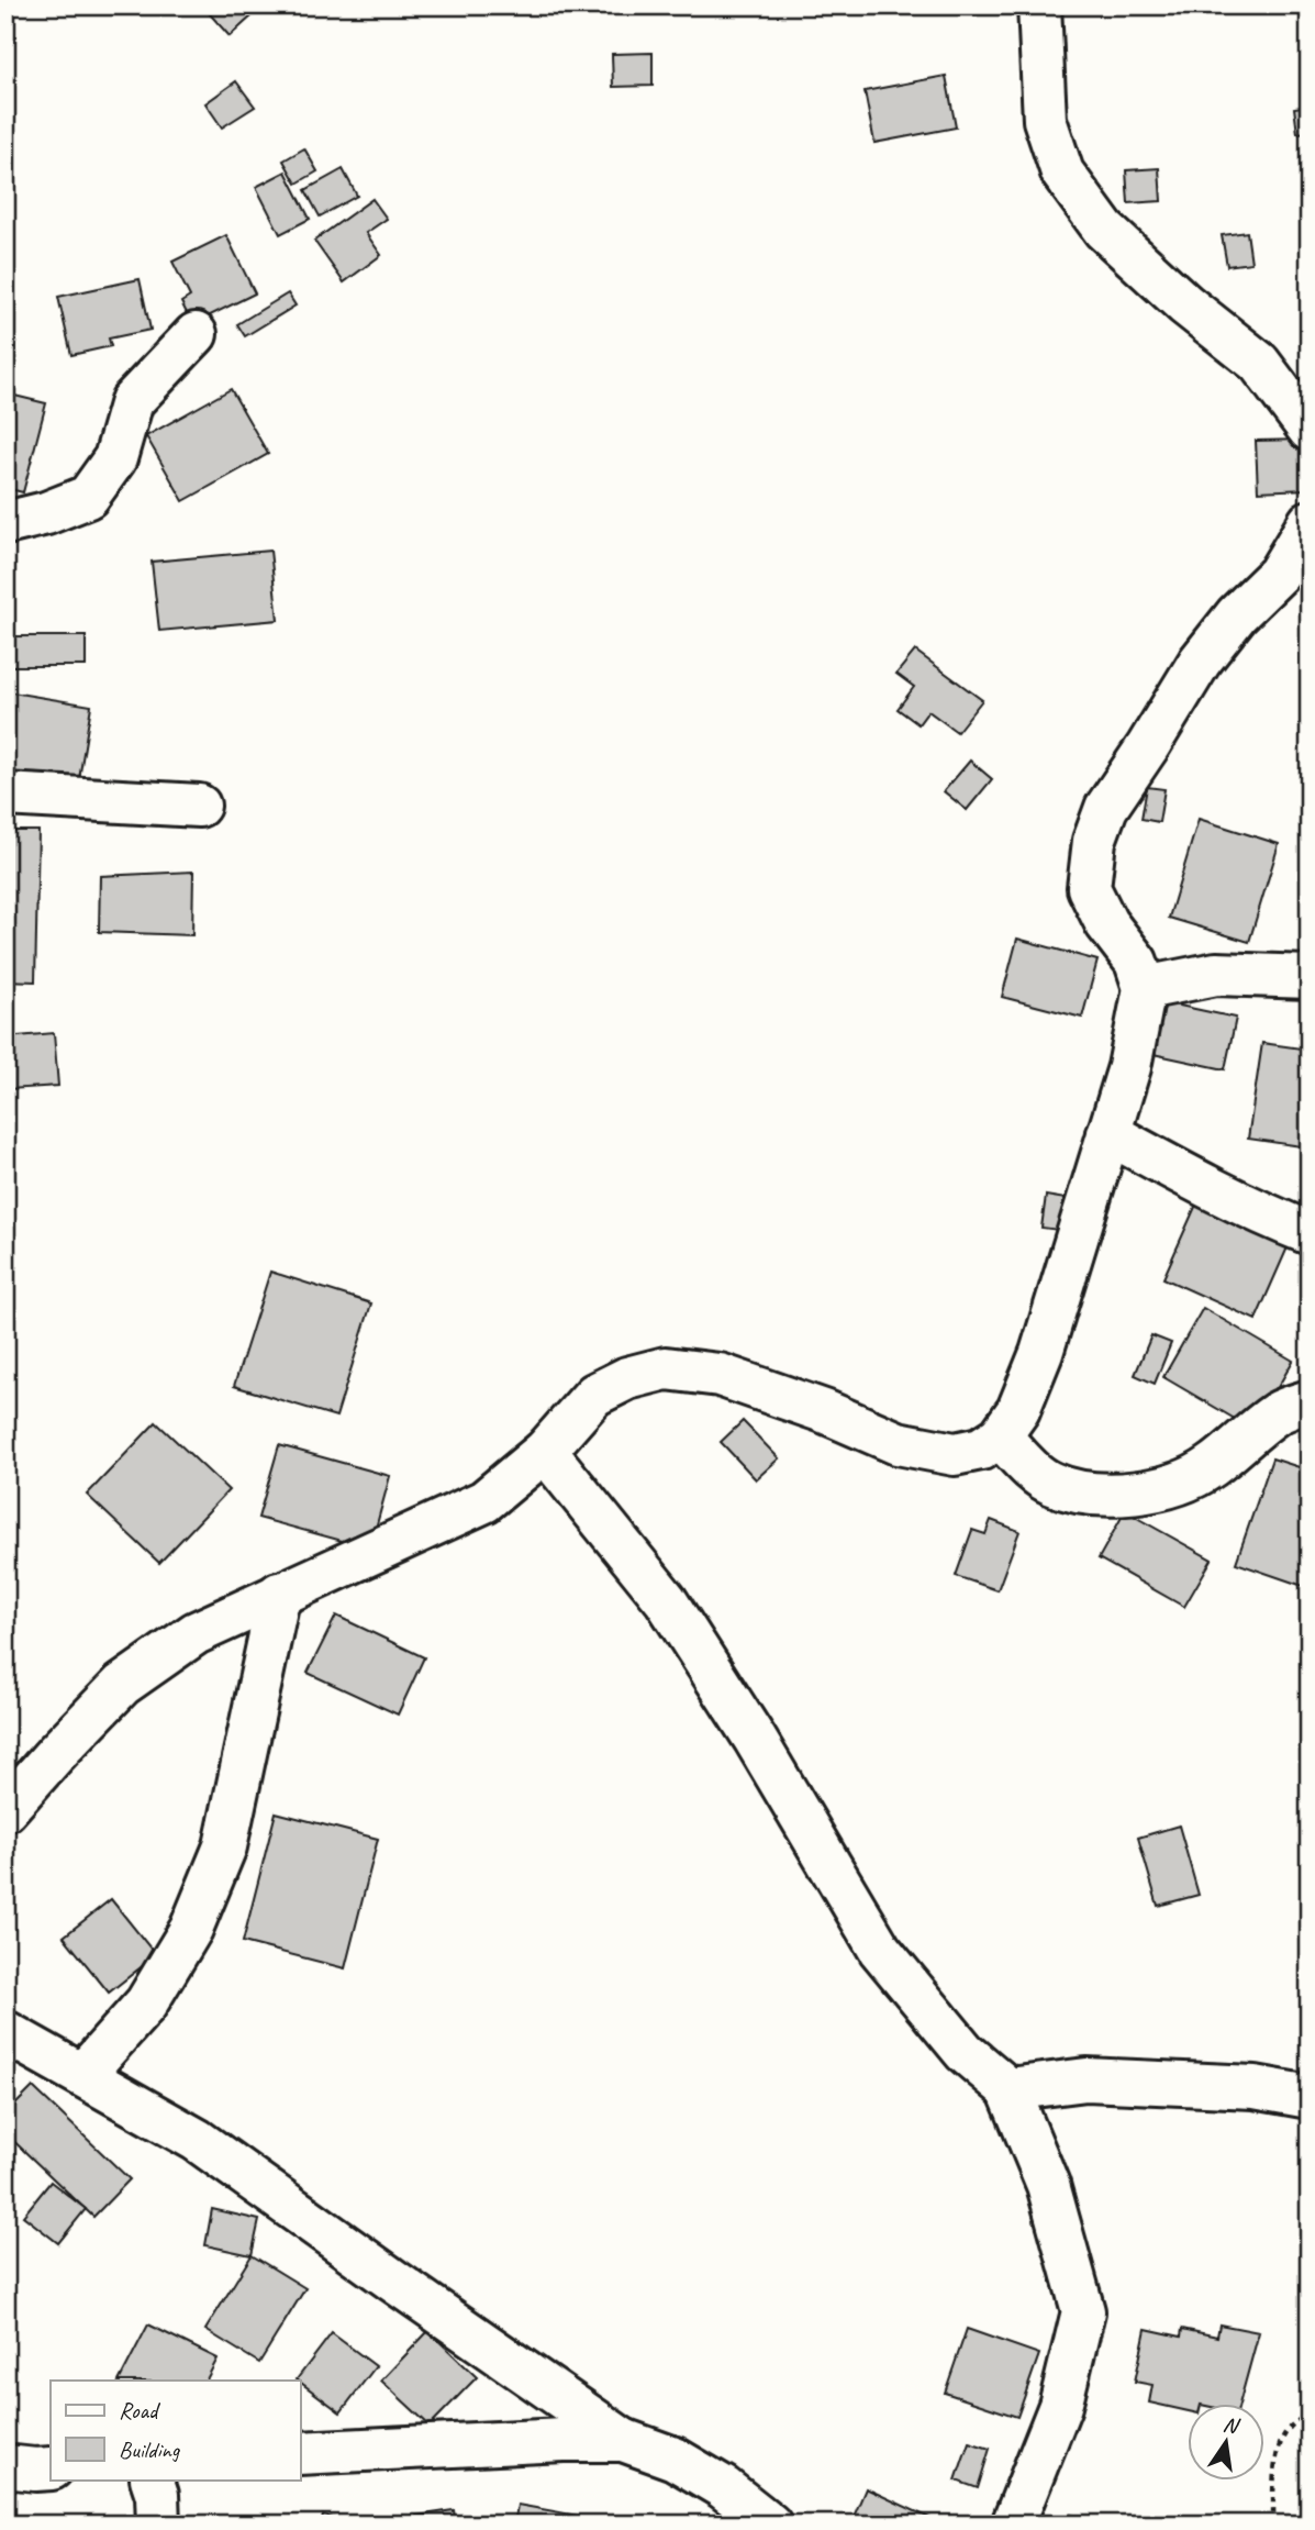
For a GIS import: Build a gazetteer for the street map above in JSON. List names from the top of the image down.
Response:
{
  "legend": ["Road", "Building"],
  "north": "top"
}
